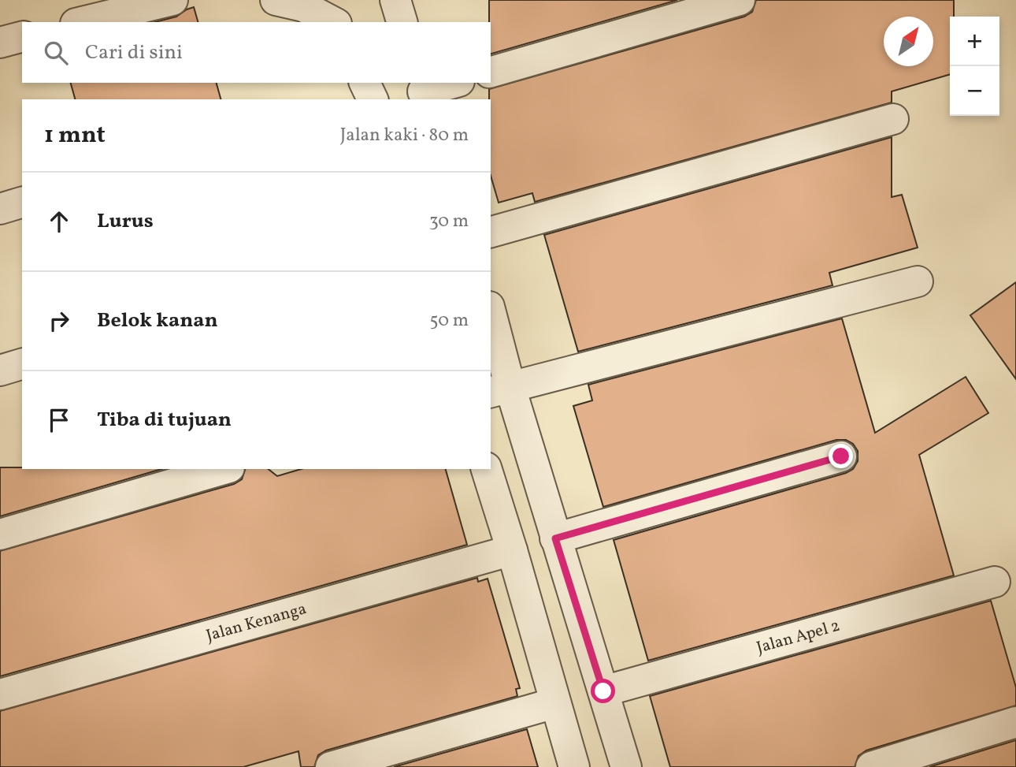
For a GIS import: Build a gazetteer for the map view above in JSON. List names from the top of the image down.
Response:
{
  "streets": {
    "street": ["Jalan Kenanga", "Jalan Apel 2"]
  },
  "north": "top right",
  "page": {
    "map_buttons": ["+", "−"],
    "search": "Cari di sini",
    "heading": ["1 mnt", "Jalan kaki · 80 m"],
    "list": [
      ["Lurus", "30 m"],
      ["Belok kanan", "50 m"],
      "Tiba di tujuan"
    ]
  }
}
